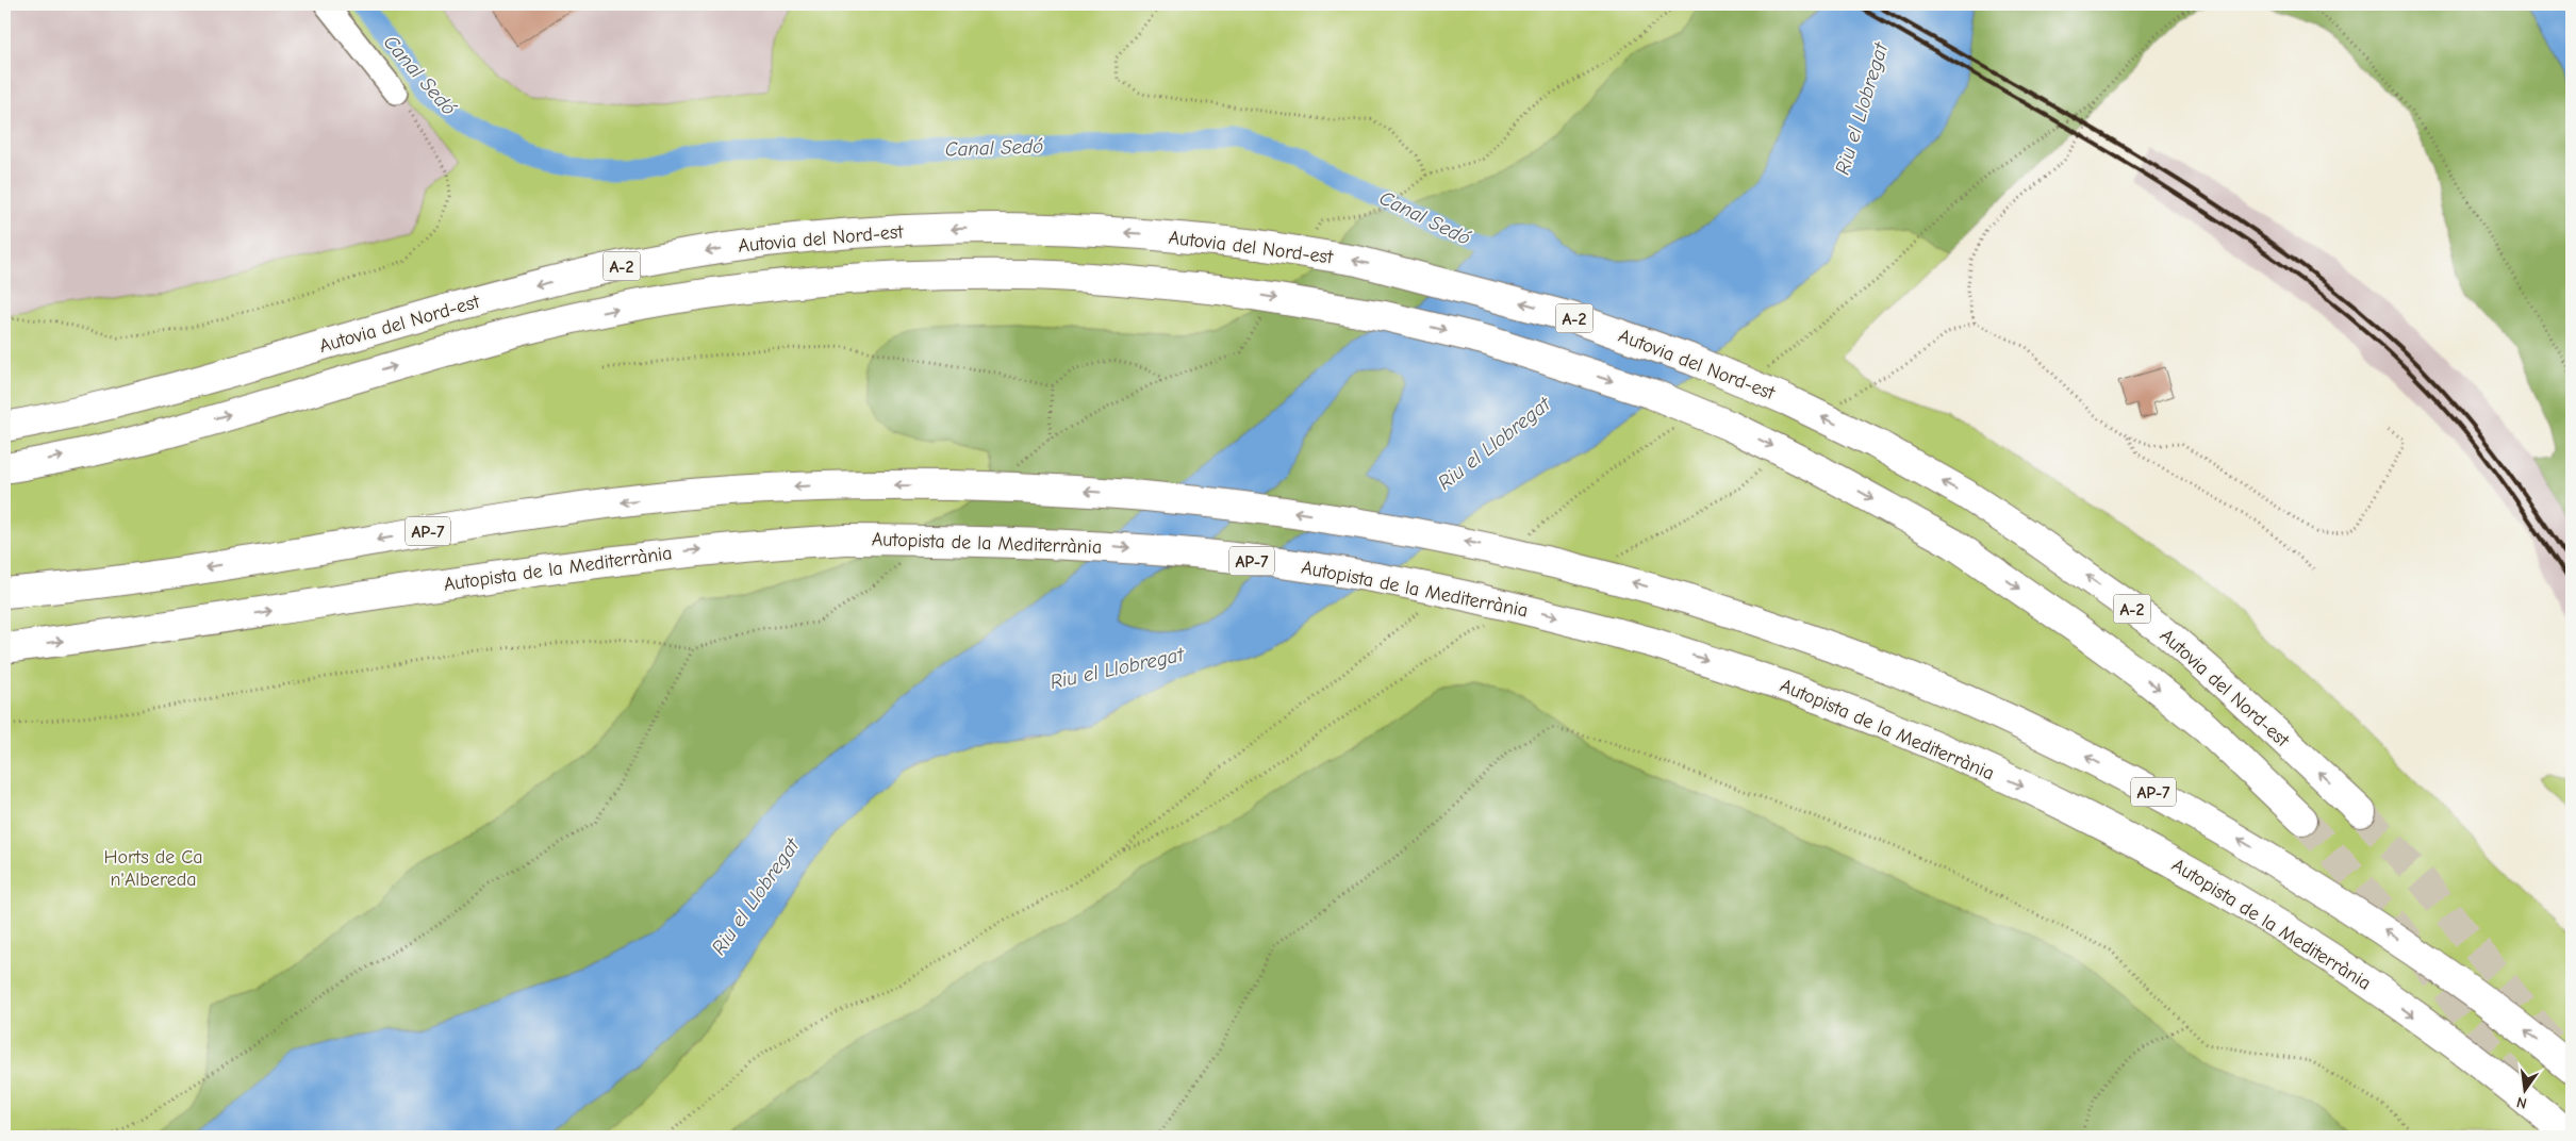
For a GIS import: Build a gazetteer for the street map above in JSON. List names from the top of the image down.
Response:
{
  "streets": {
    "highway": [
      "Autovia del Nord-est",
      "A-2",
      "AP-7",
      "Autopista de la Mediterrània"
    ]
  },
  "water": ["Canal Sedó", "Riu el Llobregat"],
  "parks": ["Horts de Ca n'Albereda"],
  "north": "bottom"
}
